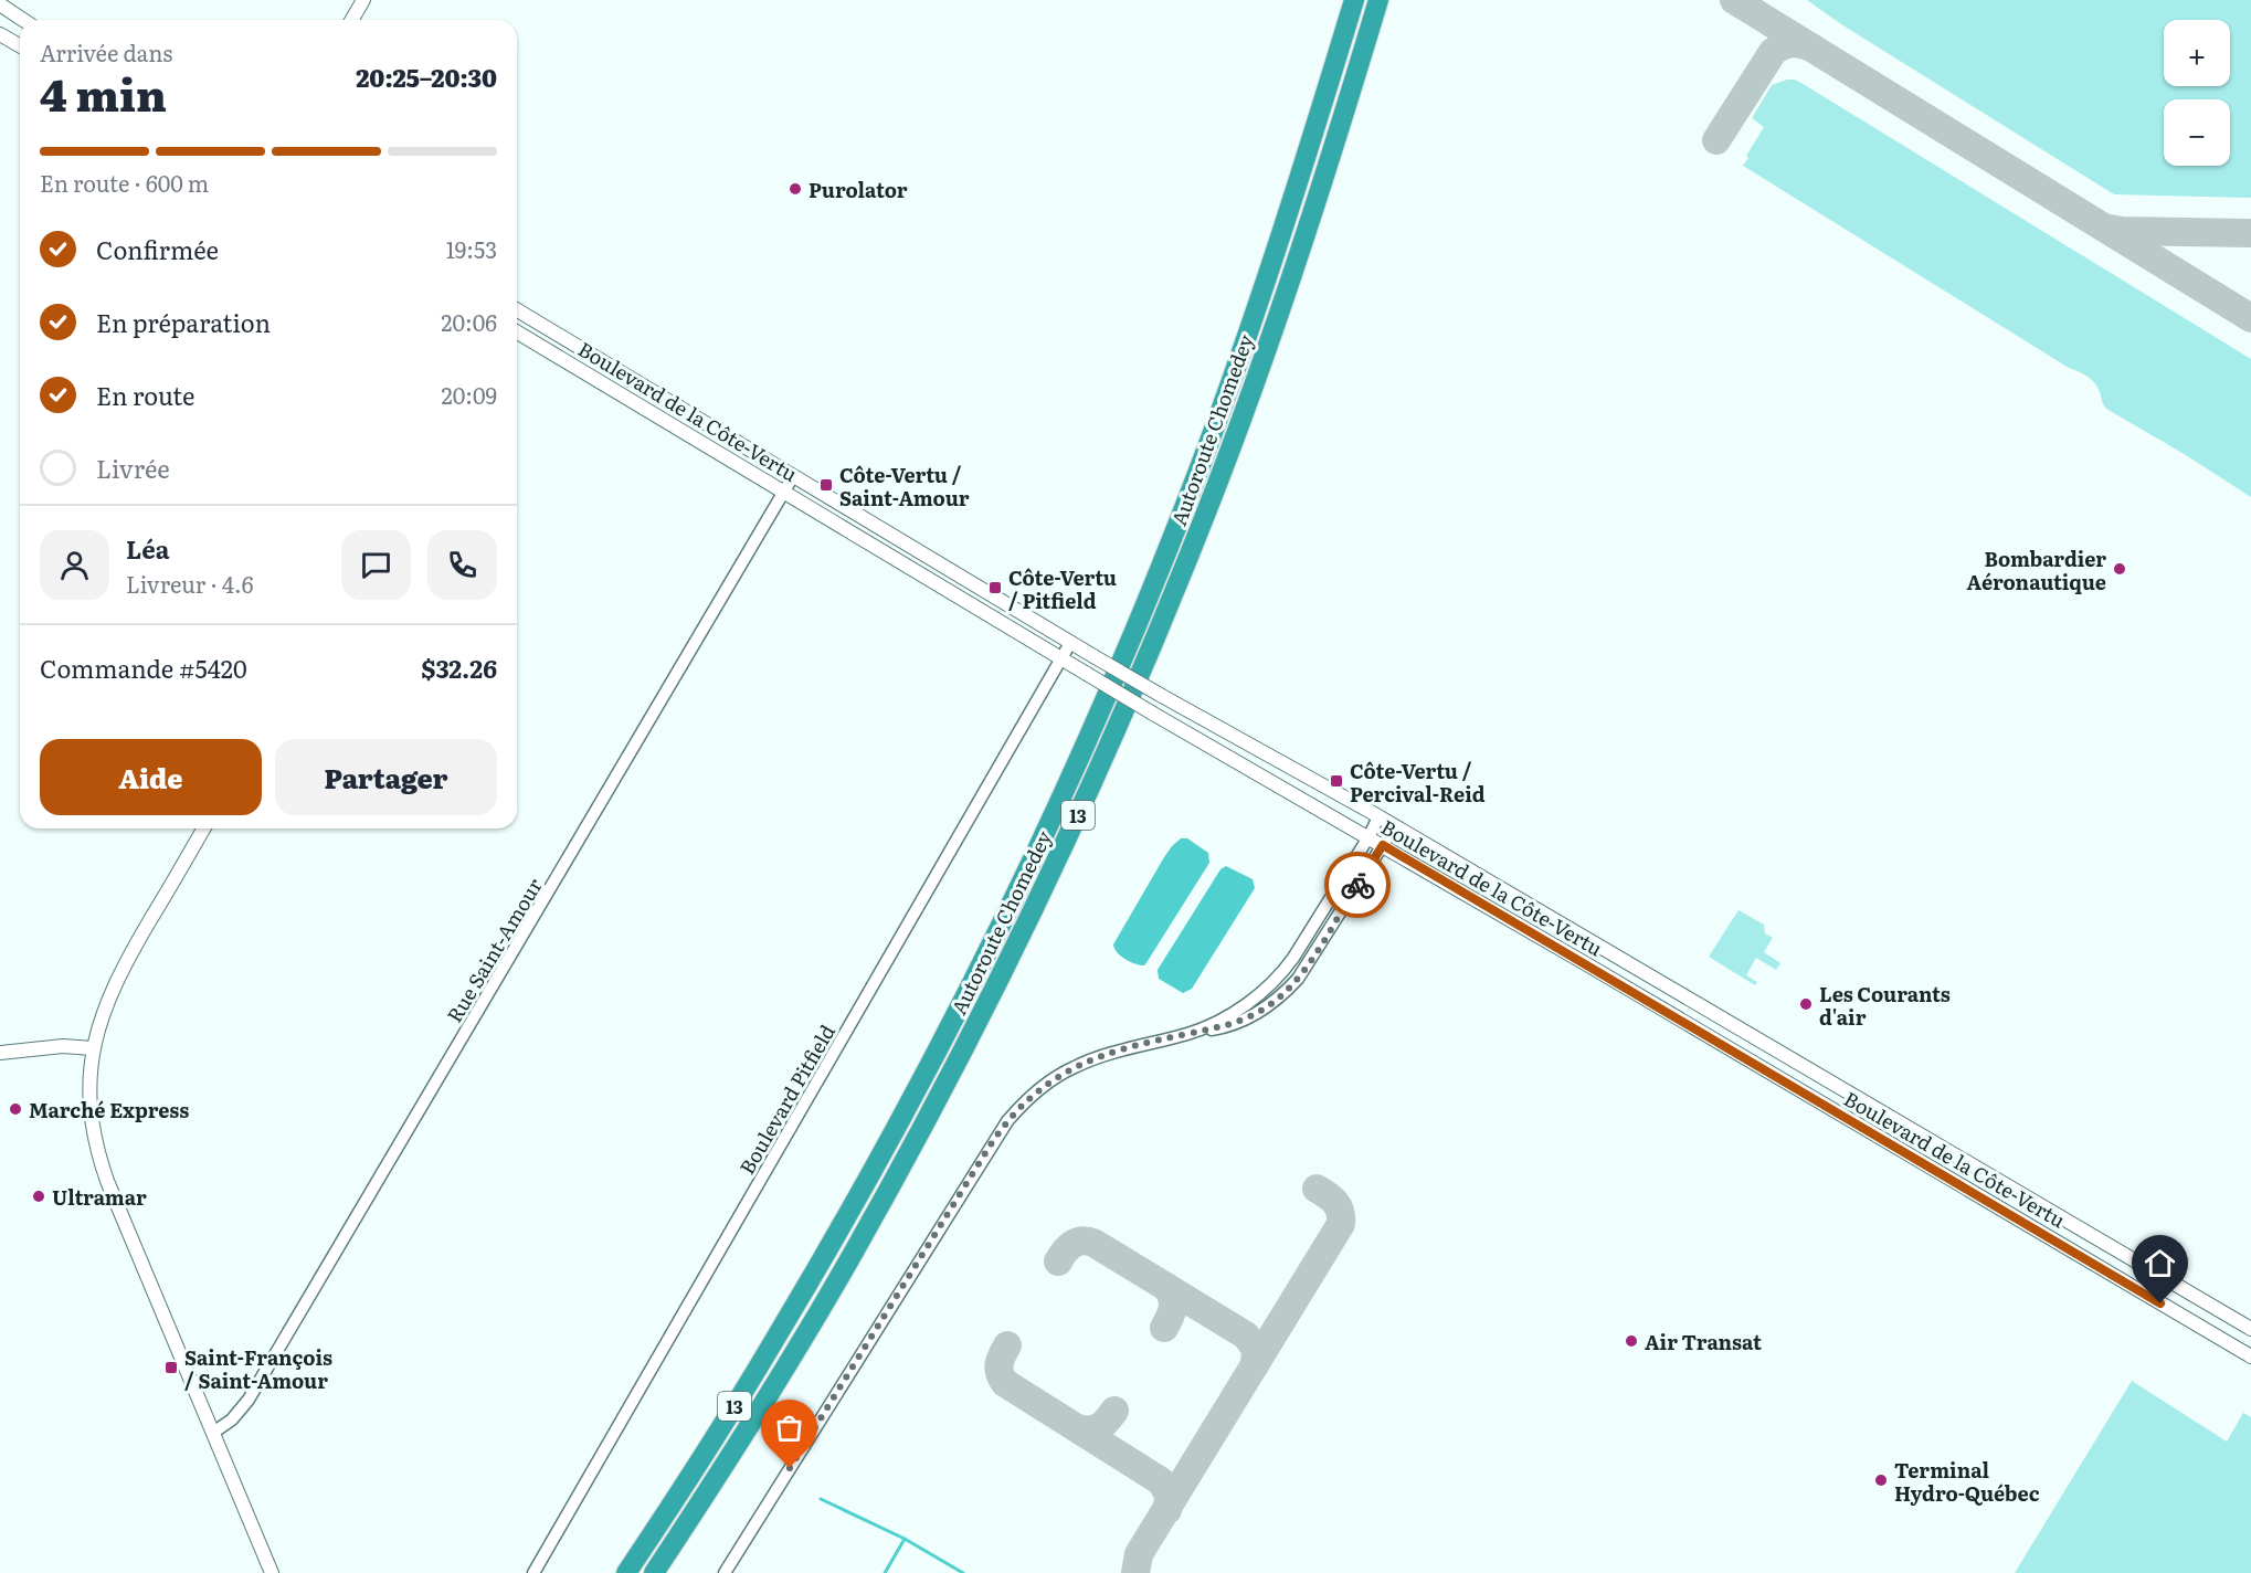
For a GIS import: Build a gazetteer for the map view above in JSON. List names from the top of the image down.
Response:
{
  "streets": {
    "highway": ["Autoroute Chomedey", "13"],
    "street": ["Boulevard de la Côte-Vertu", "Rue Saint-Amour", "Boulevard Pitfield"]
  },
  "crossings": [
    ["Boulevard de la Côte-Vertu", "Rue Saint-Amour"],
    ["Boulevard de la Côte-Vertu", "Boulevard Pitfield"]
  ],
  "places": {
    "other": [
      "Purolator",
      "Bombardier Aéronautique",
      "Les Courants d'air",
      "Marché Express",
      "Ultramar",
      "Air Transat",
      "Terminal Hydro-Québec"
    ],
    "transit": [
      "Côte-Vertu / Saint-Amour",
      "Côte-Vertu / Pitfield",
      "Côte-Vertu / Percival-Reid",
      "Saint-François / Saint-Amour"
    ]
  },
  "page": {
    "map_buttons": ["+", "−"],
    "heading": ["4 min", "Arrivée dans", "20:25–20:30"],
    "panel": [
      "Léa",
      "Livreur · 4.6",
      "Commande #5420",
      "$32.26"
    ],
    "bar": "En route · 600 m",
    "list": [
      ["Confirmée", "19:53"],
      ["En préparation", "20:06"],
      ["En route", "20:09"],
      "Livrée"
    ],
    "buttons": ["Aide", "Partager"]
  }
}
